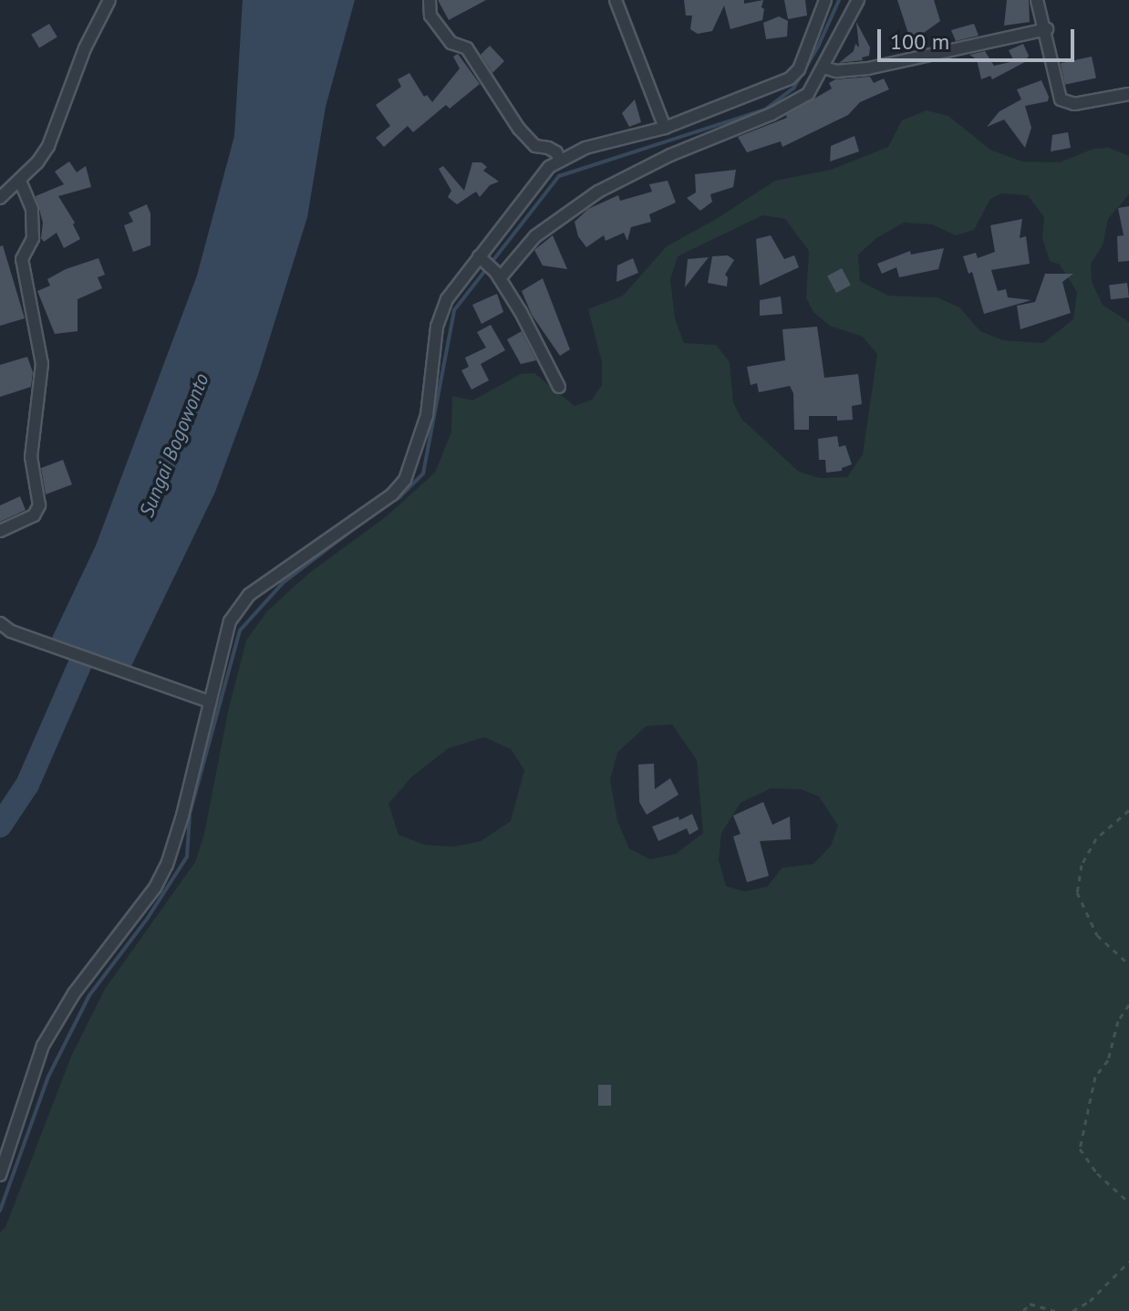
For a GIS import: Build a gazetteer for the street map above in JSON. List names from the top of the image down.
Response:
{
  "water": ["Sungai Bogowonto"],
  "scale_bar": "100 m"
}
